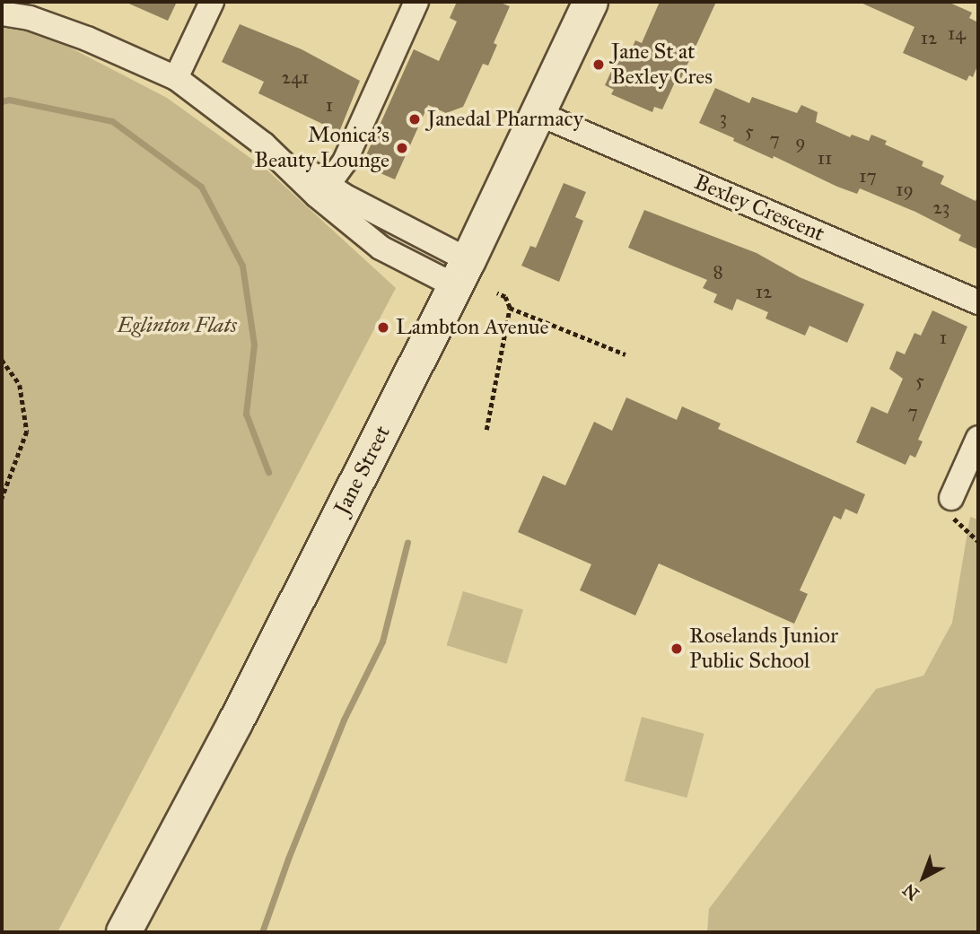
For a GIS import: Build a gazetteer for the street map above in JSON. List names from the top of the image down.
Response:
{
  "streets": {
    "main road": ["Jane Street"],
    "street": ["Bexley Crescent"]
  },
  "crossings": [
    ["Bexley Crescent", "Jane Street"]
  ],
  "parks": ["Eglinton Flats"],
  "places": [
    "Jane St at Bexley Cres",
    "Janedal Pharmacy",
    "Monica's Beauty Lounge",
    "Lambton Avenue",
    "Roselands Junior Public School"
  ],
  "house_numbers": [
    "14",
    "12",
    "241",
    "1",
    "3",
    "5",
    "7",
    "9",
    "11",
    "17",
    "19",
    "23",
    "8",
    "12",
    "1",
    "5",
    "7"
  ],
  "north": "bottom left"
}
